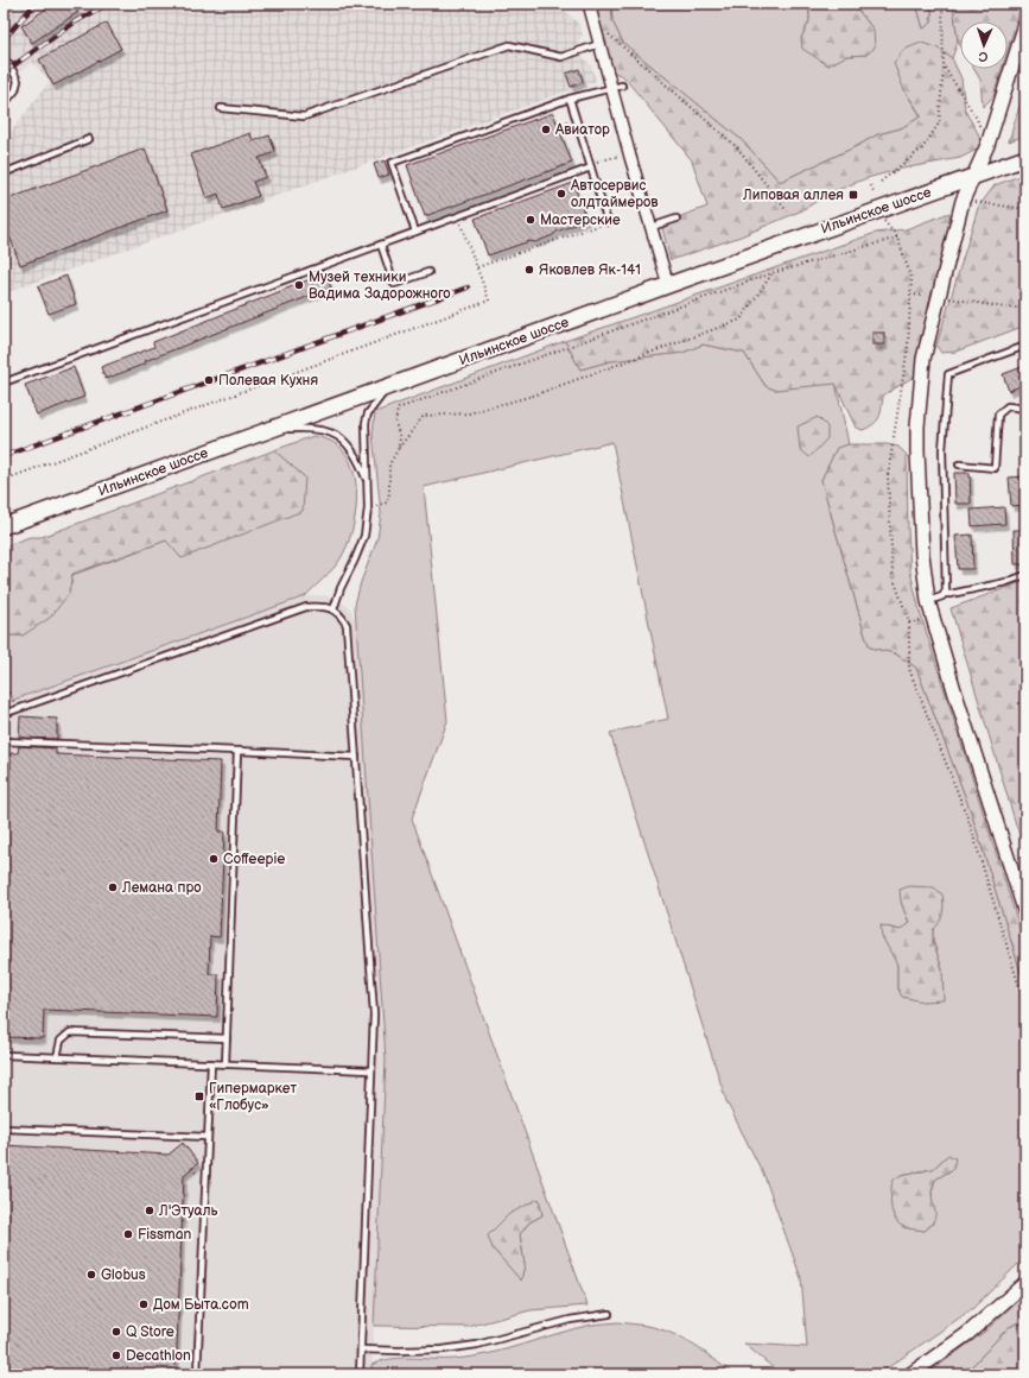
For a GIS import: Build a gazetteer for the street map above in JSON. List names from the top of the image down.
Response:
{
  "streets": {
    "main road": ["Ильинское шоссе"]
  },
  "places": {
    "other": [
      "Авиатор",
      "Автосервис олдтаймеров",
      "Мастерские",
      "Яковлев Як-141",
      "Музей техники Вадима Задорожного",
      "Полевая Кухня",
      "Coffeepie",
      "Лемана про",
      "Л'Этуаль",
      "Fissman",
      "Globus",
      "Дом Быта.com",
      "Q Store",
      "Deсathlon"
    ],
    "transit": ["Липовая аллея", "Гипермаркет «Глобус»"]
  },
  "north": "bottom"
}
